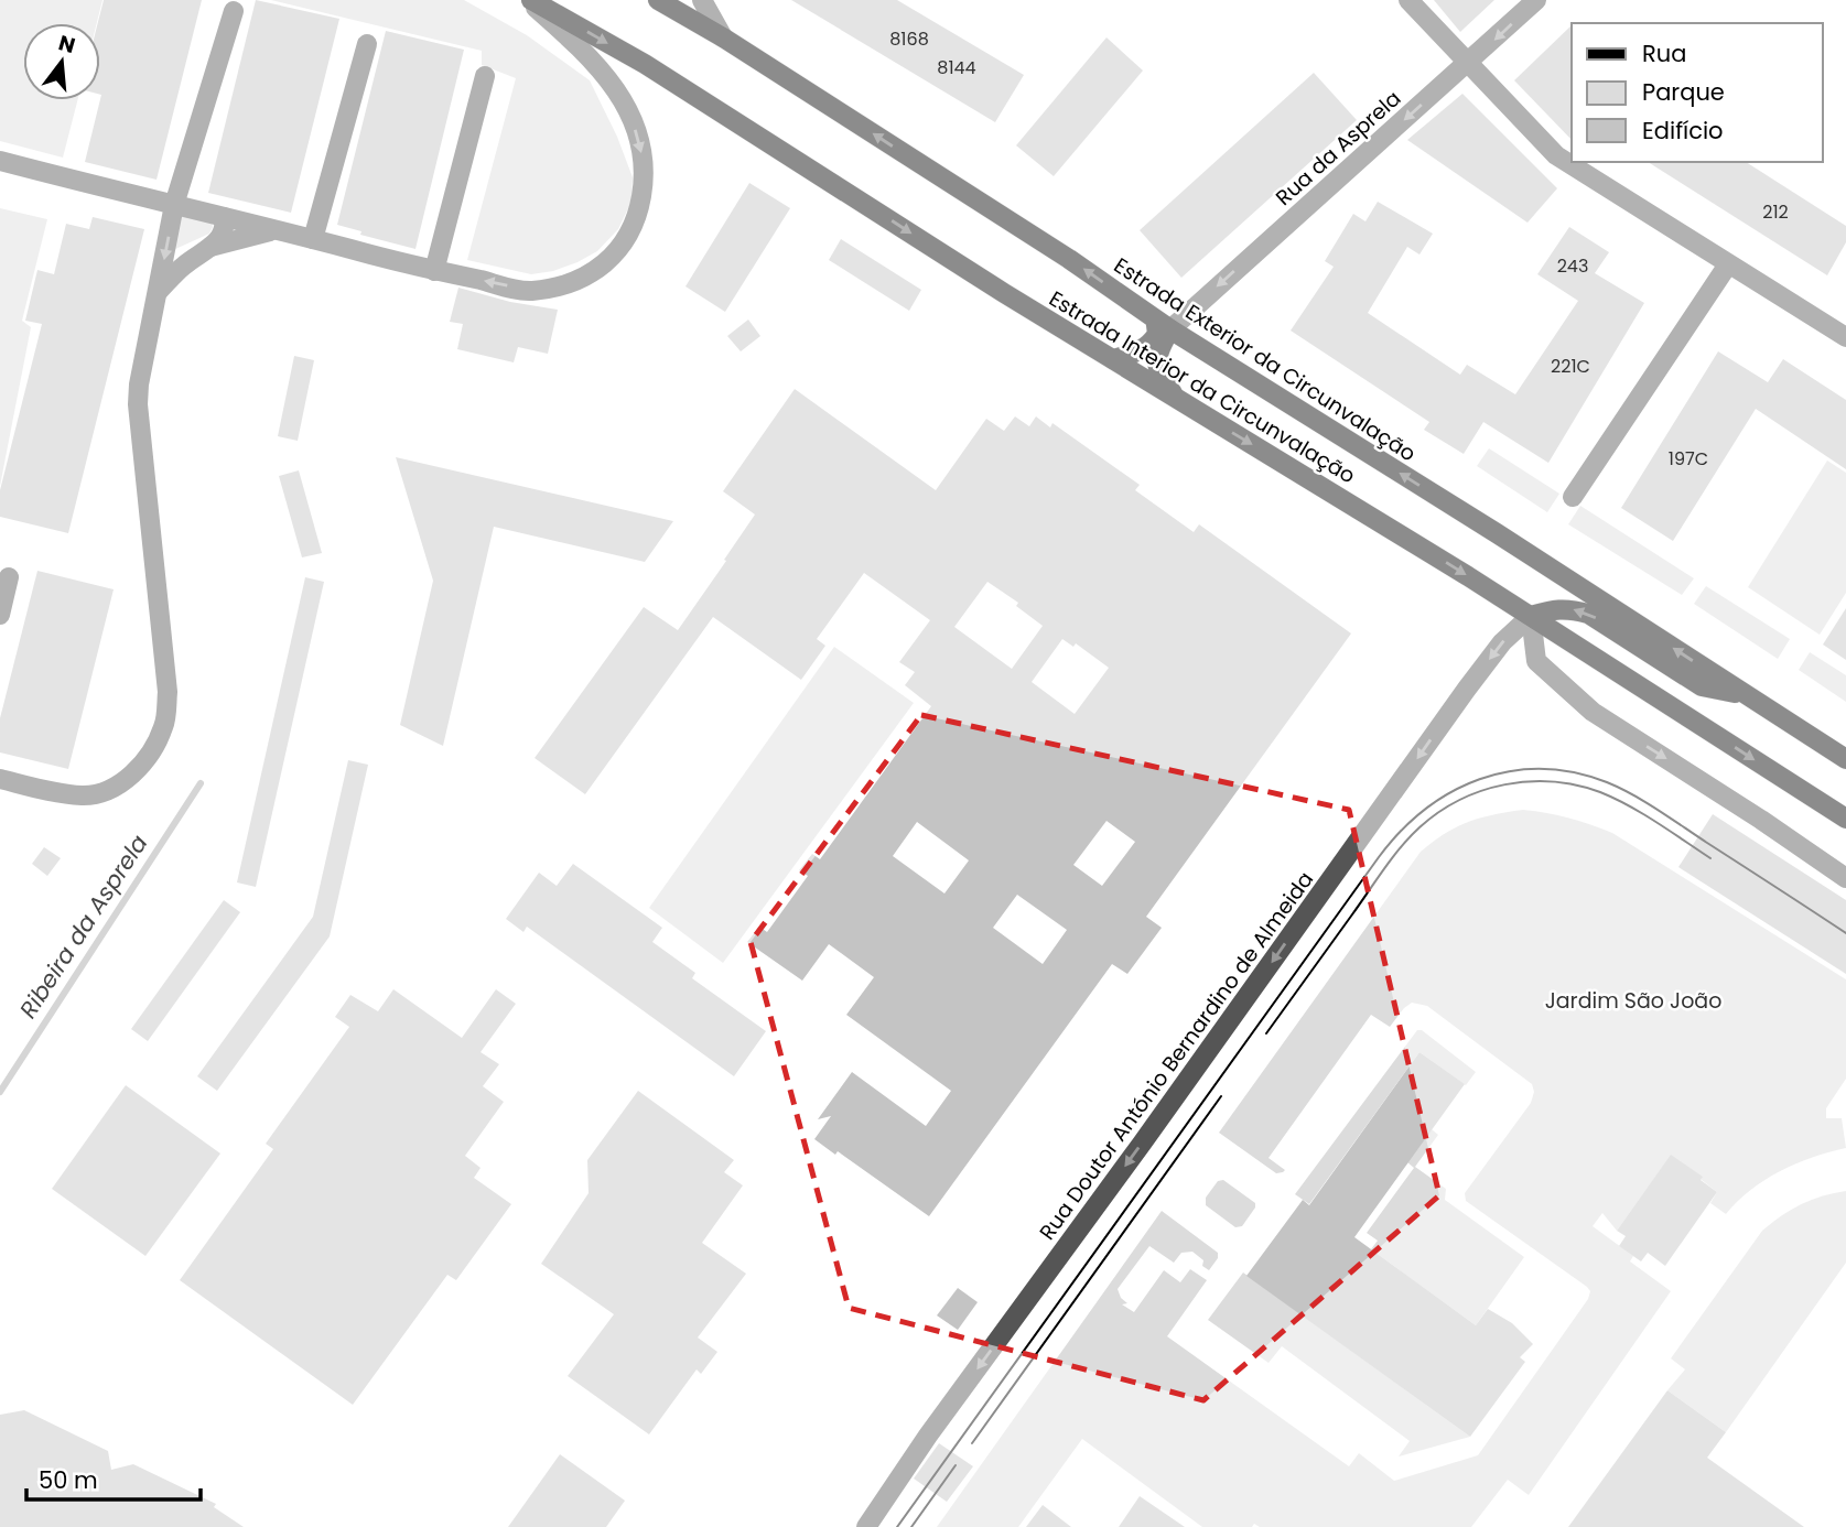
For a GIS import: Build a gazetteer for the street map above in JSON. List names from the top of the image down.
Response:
{
  "streets": {
    "main road": ["Estrada Exterior da Circunvalação", "Estrada Interior da Circunvalação"],
    "street": ["Rua da Asprela", "Rua Doutor António Bernardino de Almeida"]
  },
  "crossings": [
    ["Rua da Asprela", "Estrada Exterior da Circunvalação"],
    ["Estrada Interior da Circunvalação", "Rua Doutor António Bernardino de Almeida"]
  ],
  "one_way": [
    "Rua da Asprela",
    "Estrada Exterior da Circunvalação",
    "Estrada Interior da Circunvalação",
    "Rua Doutor António Bernardino de Almeida"
  ],
  "water": ["Ribeira da Asprela"],
  "parks": ["Jardim São João"],
  "house_numbers": [
    "8168",
    "8144",
    "212",
    "243",
    "221C",
    "197C"
  ],
  "legend": ["Rua", "Parque", "Edifício"],
  "scale_bar": "50 m",
  "north": "top"
}
